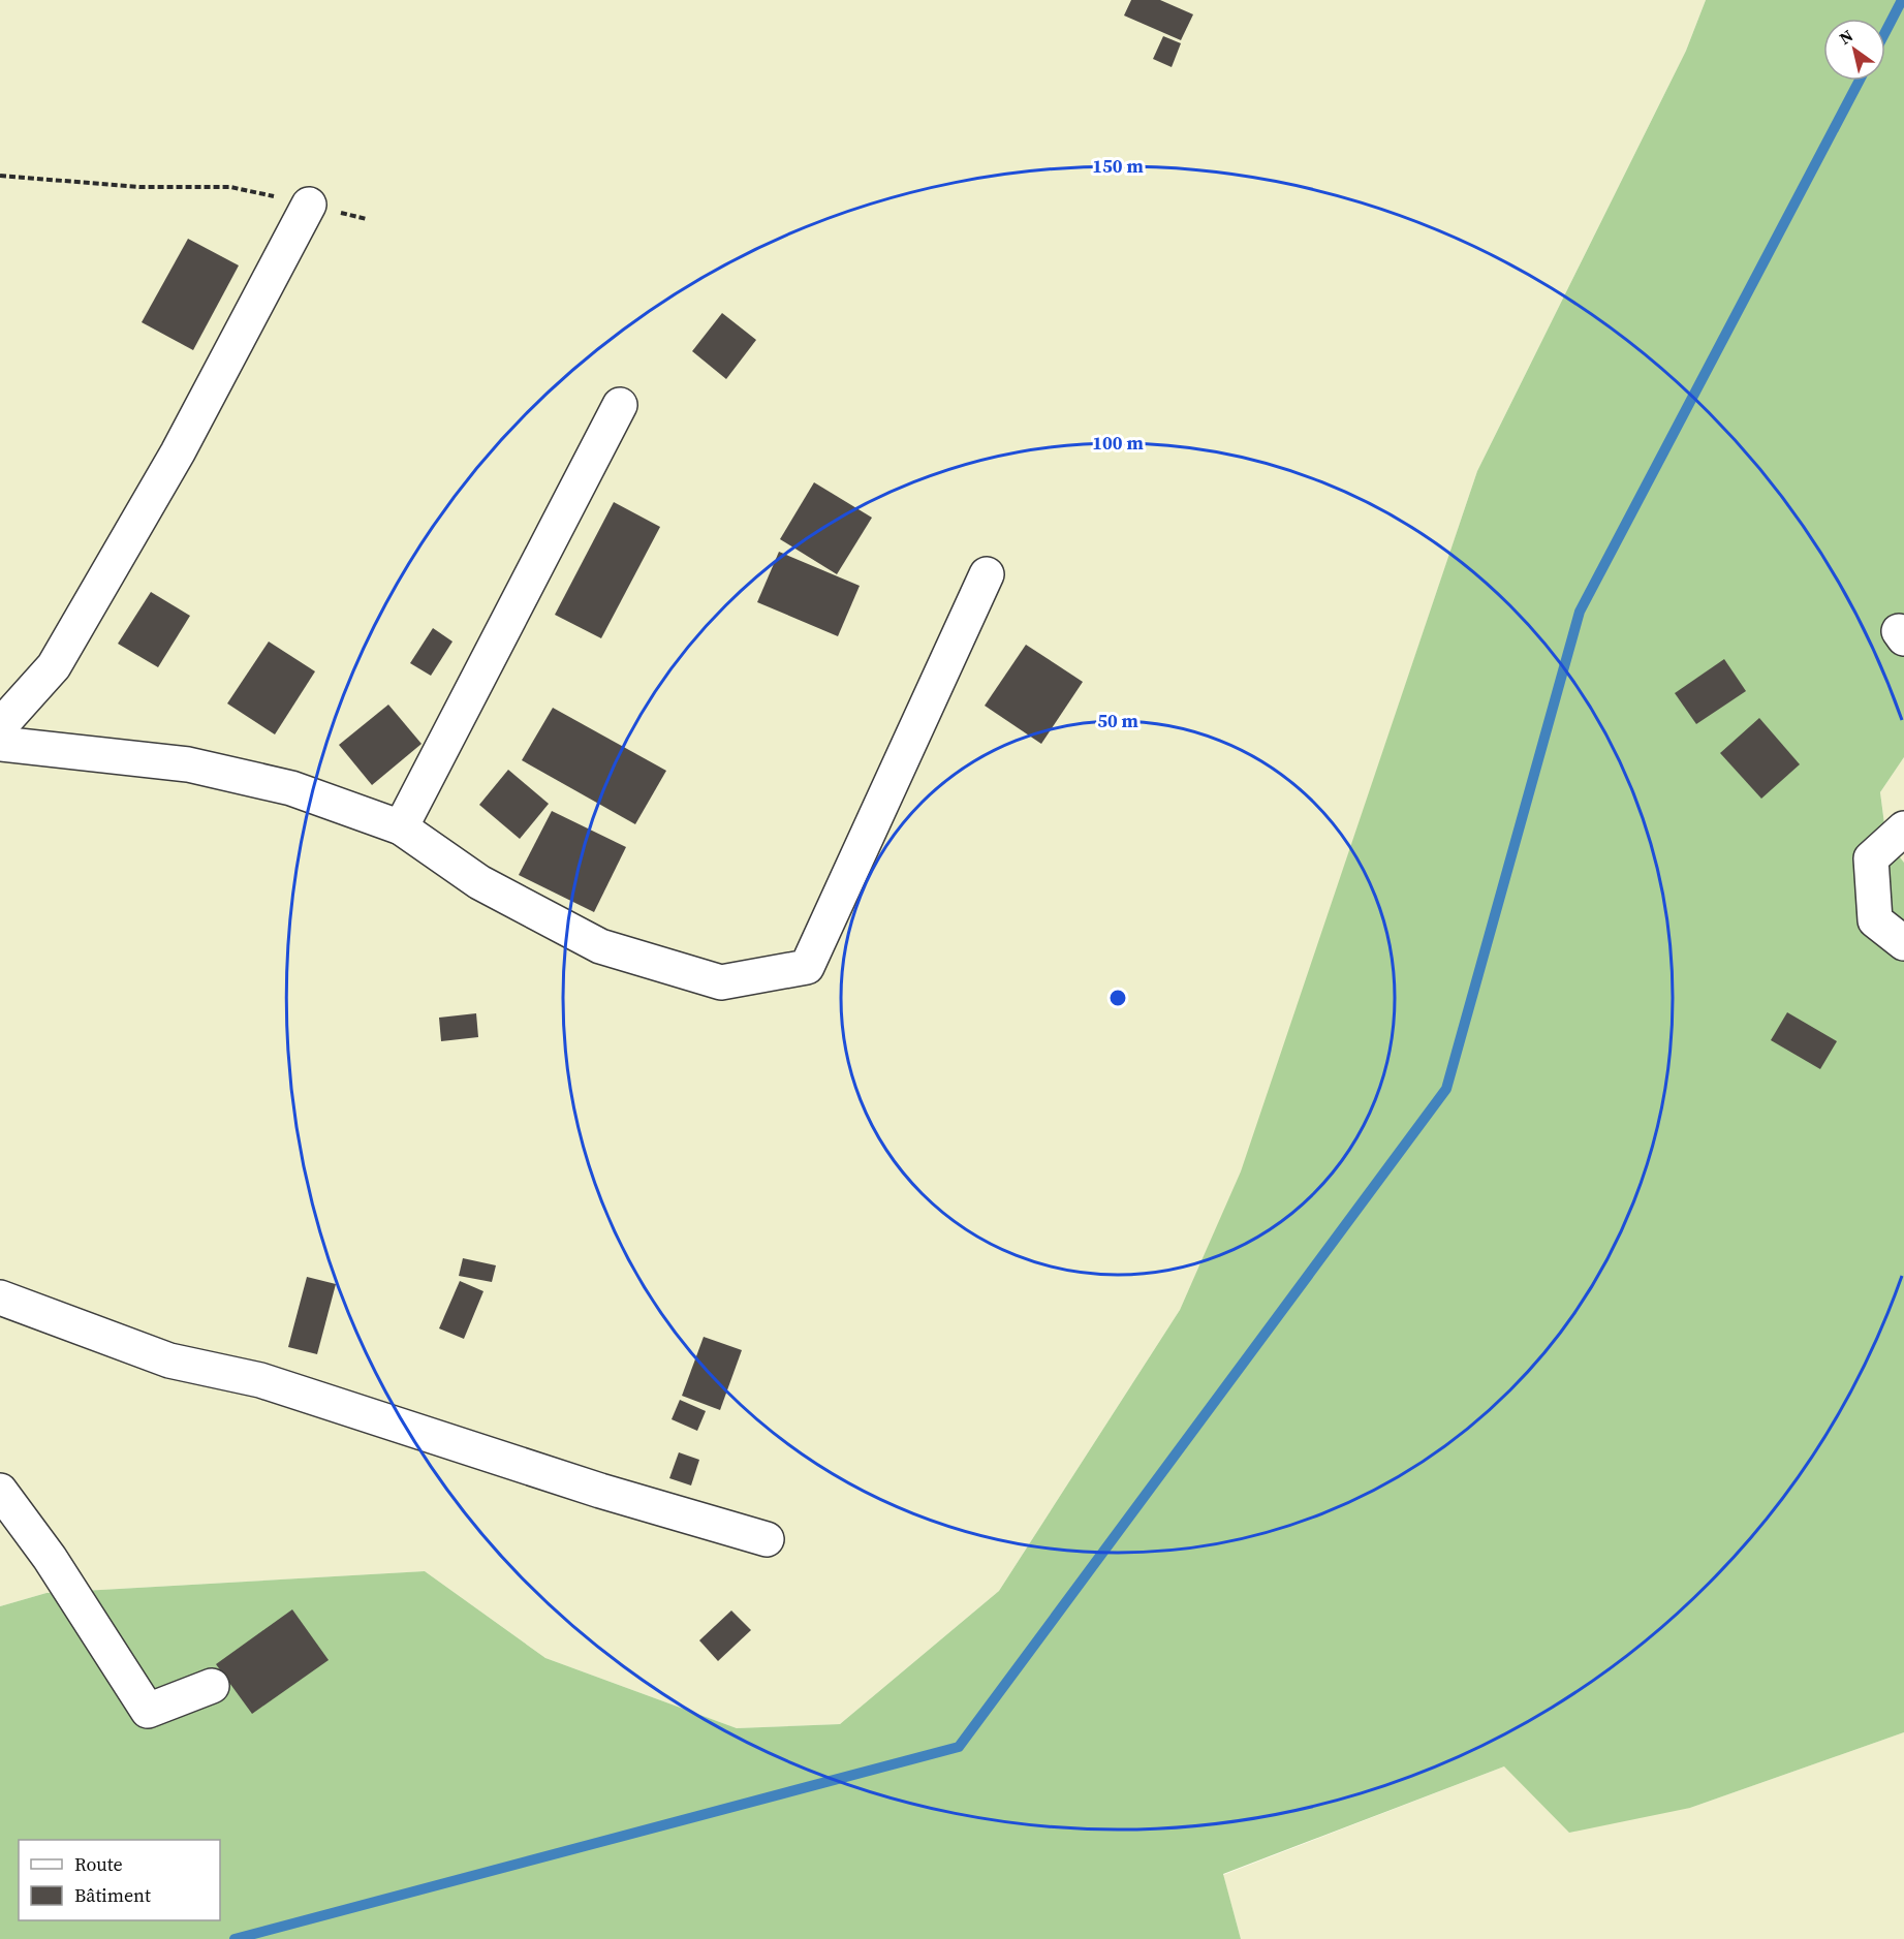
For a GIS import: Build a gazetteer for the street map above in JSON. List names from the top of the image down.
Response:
{
  "legend": ["Route", "Bâtiment"],
  "north": "top left",
  "rings": ["150 m", "100 m", "50 m"]
}
